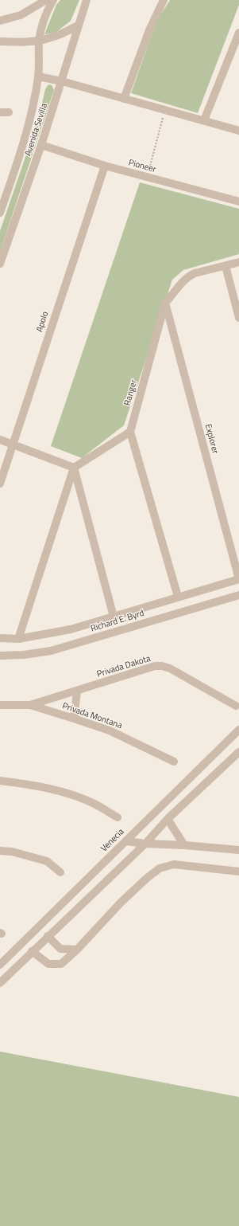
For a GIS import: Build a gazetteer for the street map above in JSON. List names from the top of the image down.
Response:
{
  "streets": {
    "street": [
      "Avenida Sevilla",
      "Pioneer",
      "Apolo",
      "Ranger",
      "Explorer",
      "Richard E. Byrd",
      "Privada Dakota",
      "Privada Montana",
      "Venecia"
    ]
  },
  "crossings": [
    ["Avenida Sevilla", "Pioneer"],
    ["Pioneer", "Apolo"],
    ["Ranger", "Explorer"],
    ["Explorer", "Richard E. Byrd"],
    ["Privada Dakota", "Privada Montana"]
  ]
}
